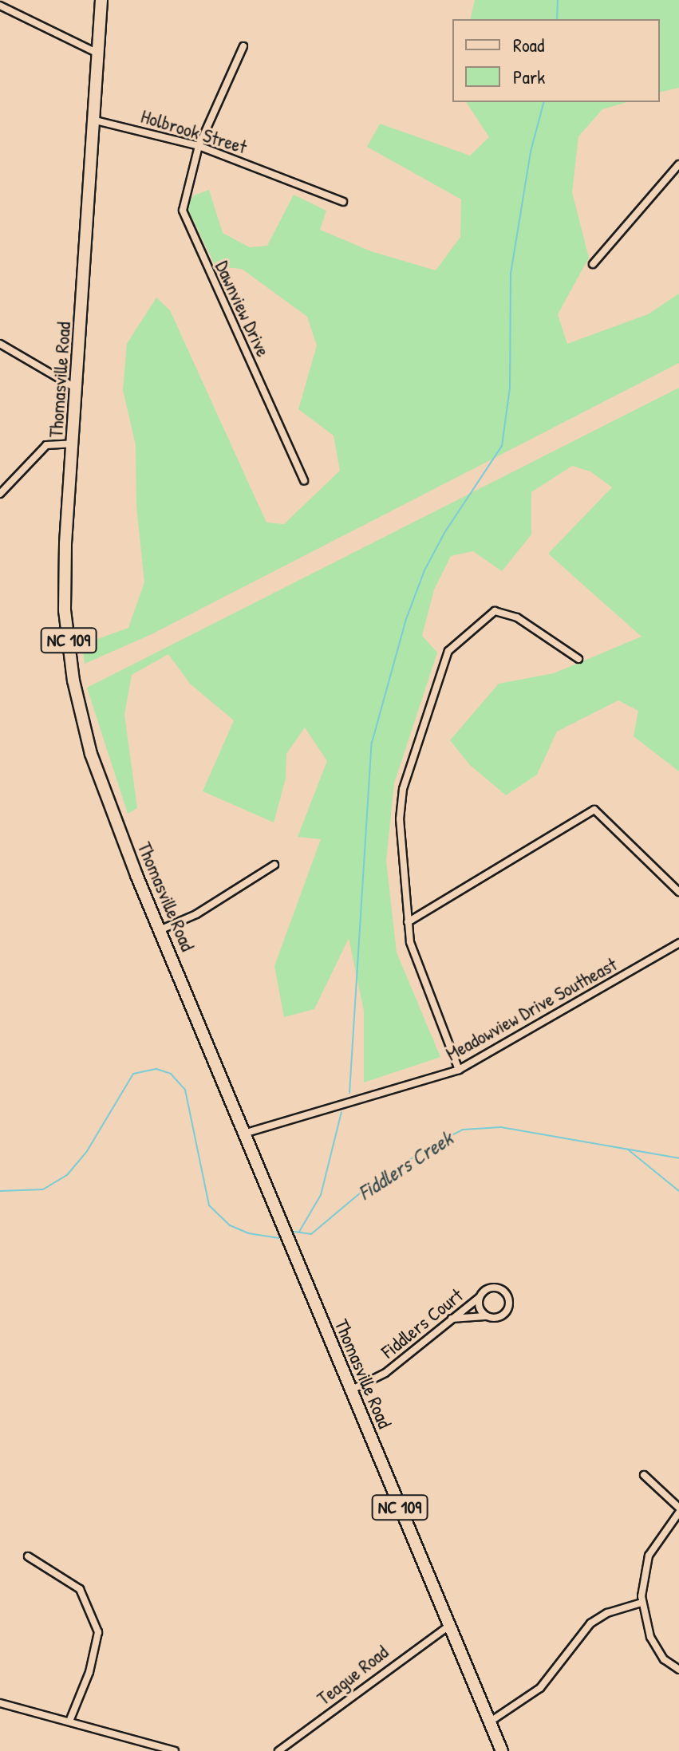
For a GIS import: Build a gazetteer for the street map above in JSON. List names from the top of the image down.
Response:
{
  "streets": {
    "main road": ["Thomasville Road", "NC 109"],
    "street": [
      "Holbrook Street",
      "Dawnview Drive",
      "Meadowview Drive Southeast",
      "Fiddlers Court",
      "Teague Road"
    ]
  },
  "crossings": [
    ["Holbrook Street", "Dawnview Drive"],
    ["Holbrook Street", "Thomasville Road"],
    ["Thomasville Road", "Meadowview Drive Southeast"],
    ["Thomasville Road", "Fiddlers Court"],
    ["Thomasville Road", "Teague Road"]
  ],
  "water": ["Fiddlers Creek"],
  "legend": ["Road", "Park"]
}
